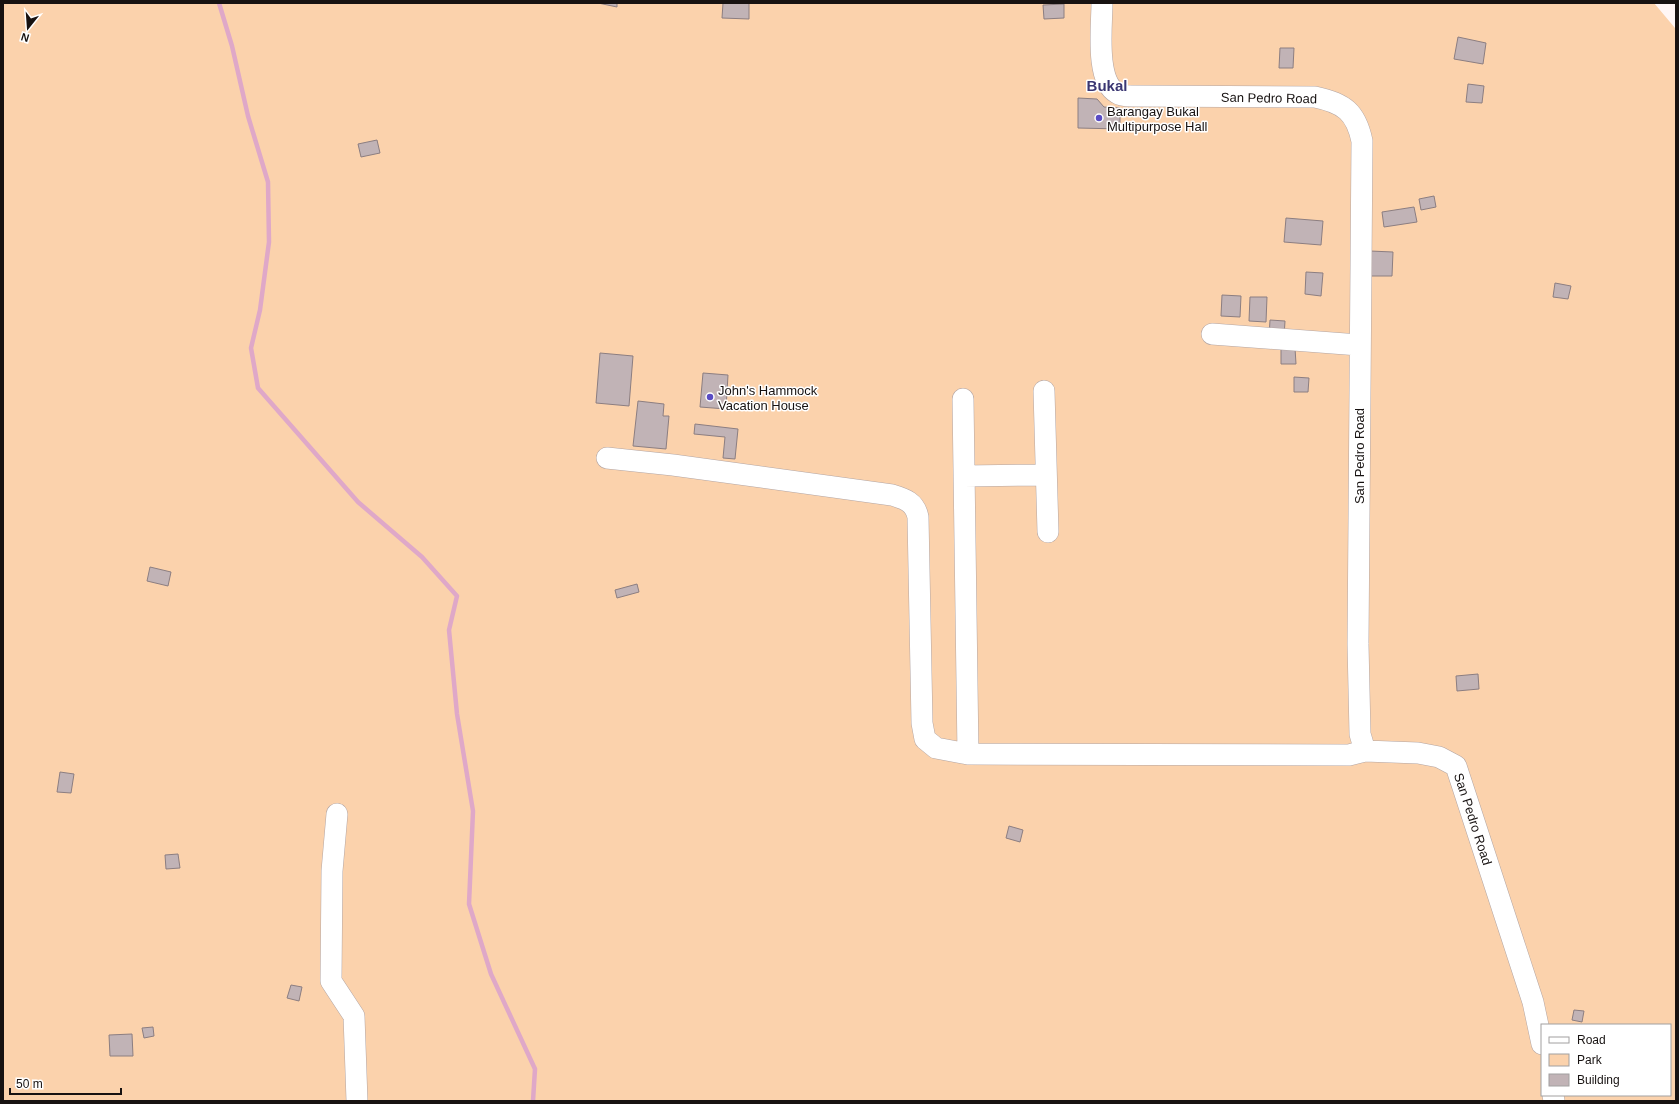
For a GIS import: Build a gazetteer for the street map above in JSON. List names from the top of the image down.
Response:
{
  "streets": {
    "street": ["San Pedro Road"]
  },
  "districts": ["Bukal"],
  "places": ["Barangay Bukal Multipurpose Hall", "John's Hammock Vacation House"],
  "legend": ["Road", "Park", "Building"],
  "scale_bar": "50 m",
  "north": "bottom"
}
